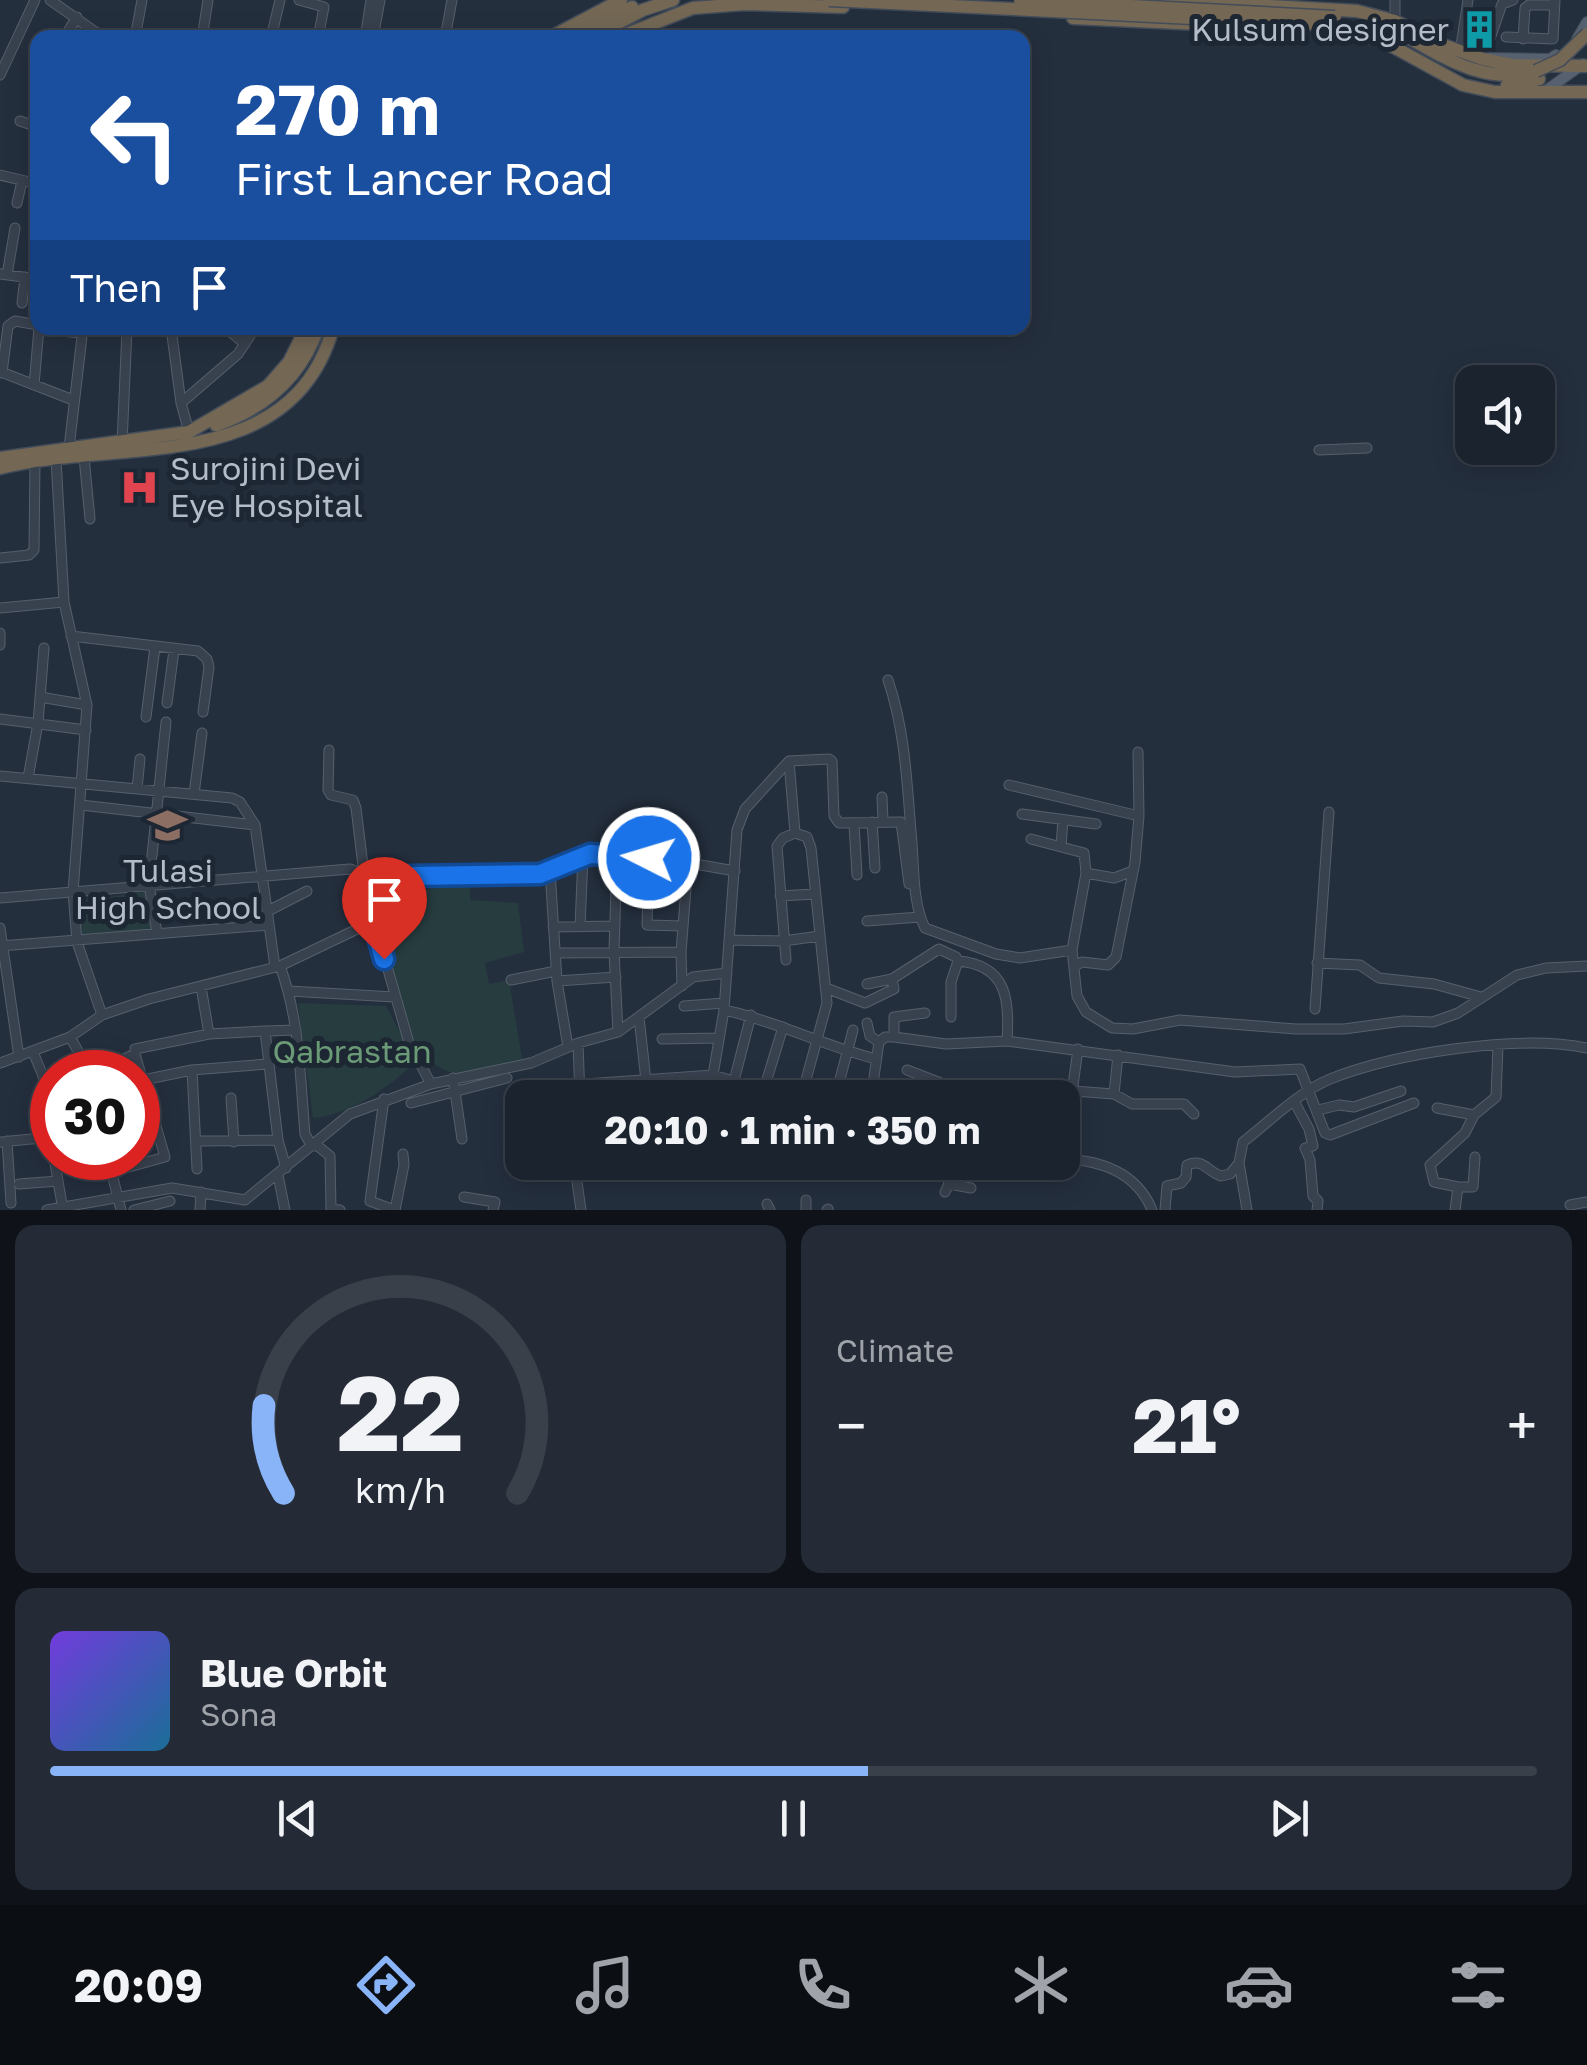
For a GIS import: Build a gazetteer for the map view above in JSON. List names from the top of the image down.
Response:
{
  "parks": ["Qabrastan"],
  "places": {
    "building": ["Kulsum designer"],
    "hospital": ["Surojini Devi Eye Hospital"],
    "school or university": ["Tulasi High School"]
  },
  "page": {
    "turn": ["270 m", "First Lancer Road"],
    "then": "Then",
    "limit": "30",
    "trip": "20:10 · 1 min · 350 m",
    "tile": "Climate",
    "heat": ["−", "21°", "+"],
    "song": ["Blue Orbit", "Sona"],
    "tabs": "20:09",
    "gauge": ["22", "km/h"]
  }
}
